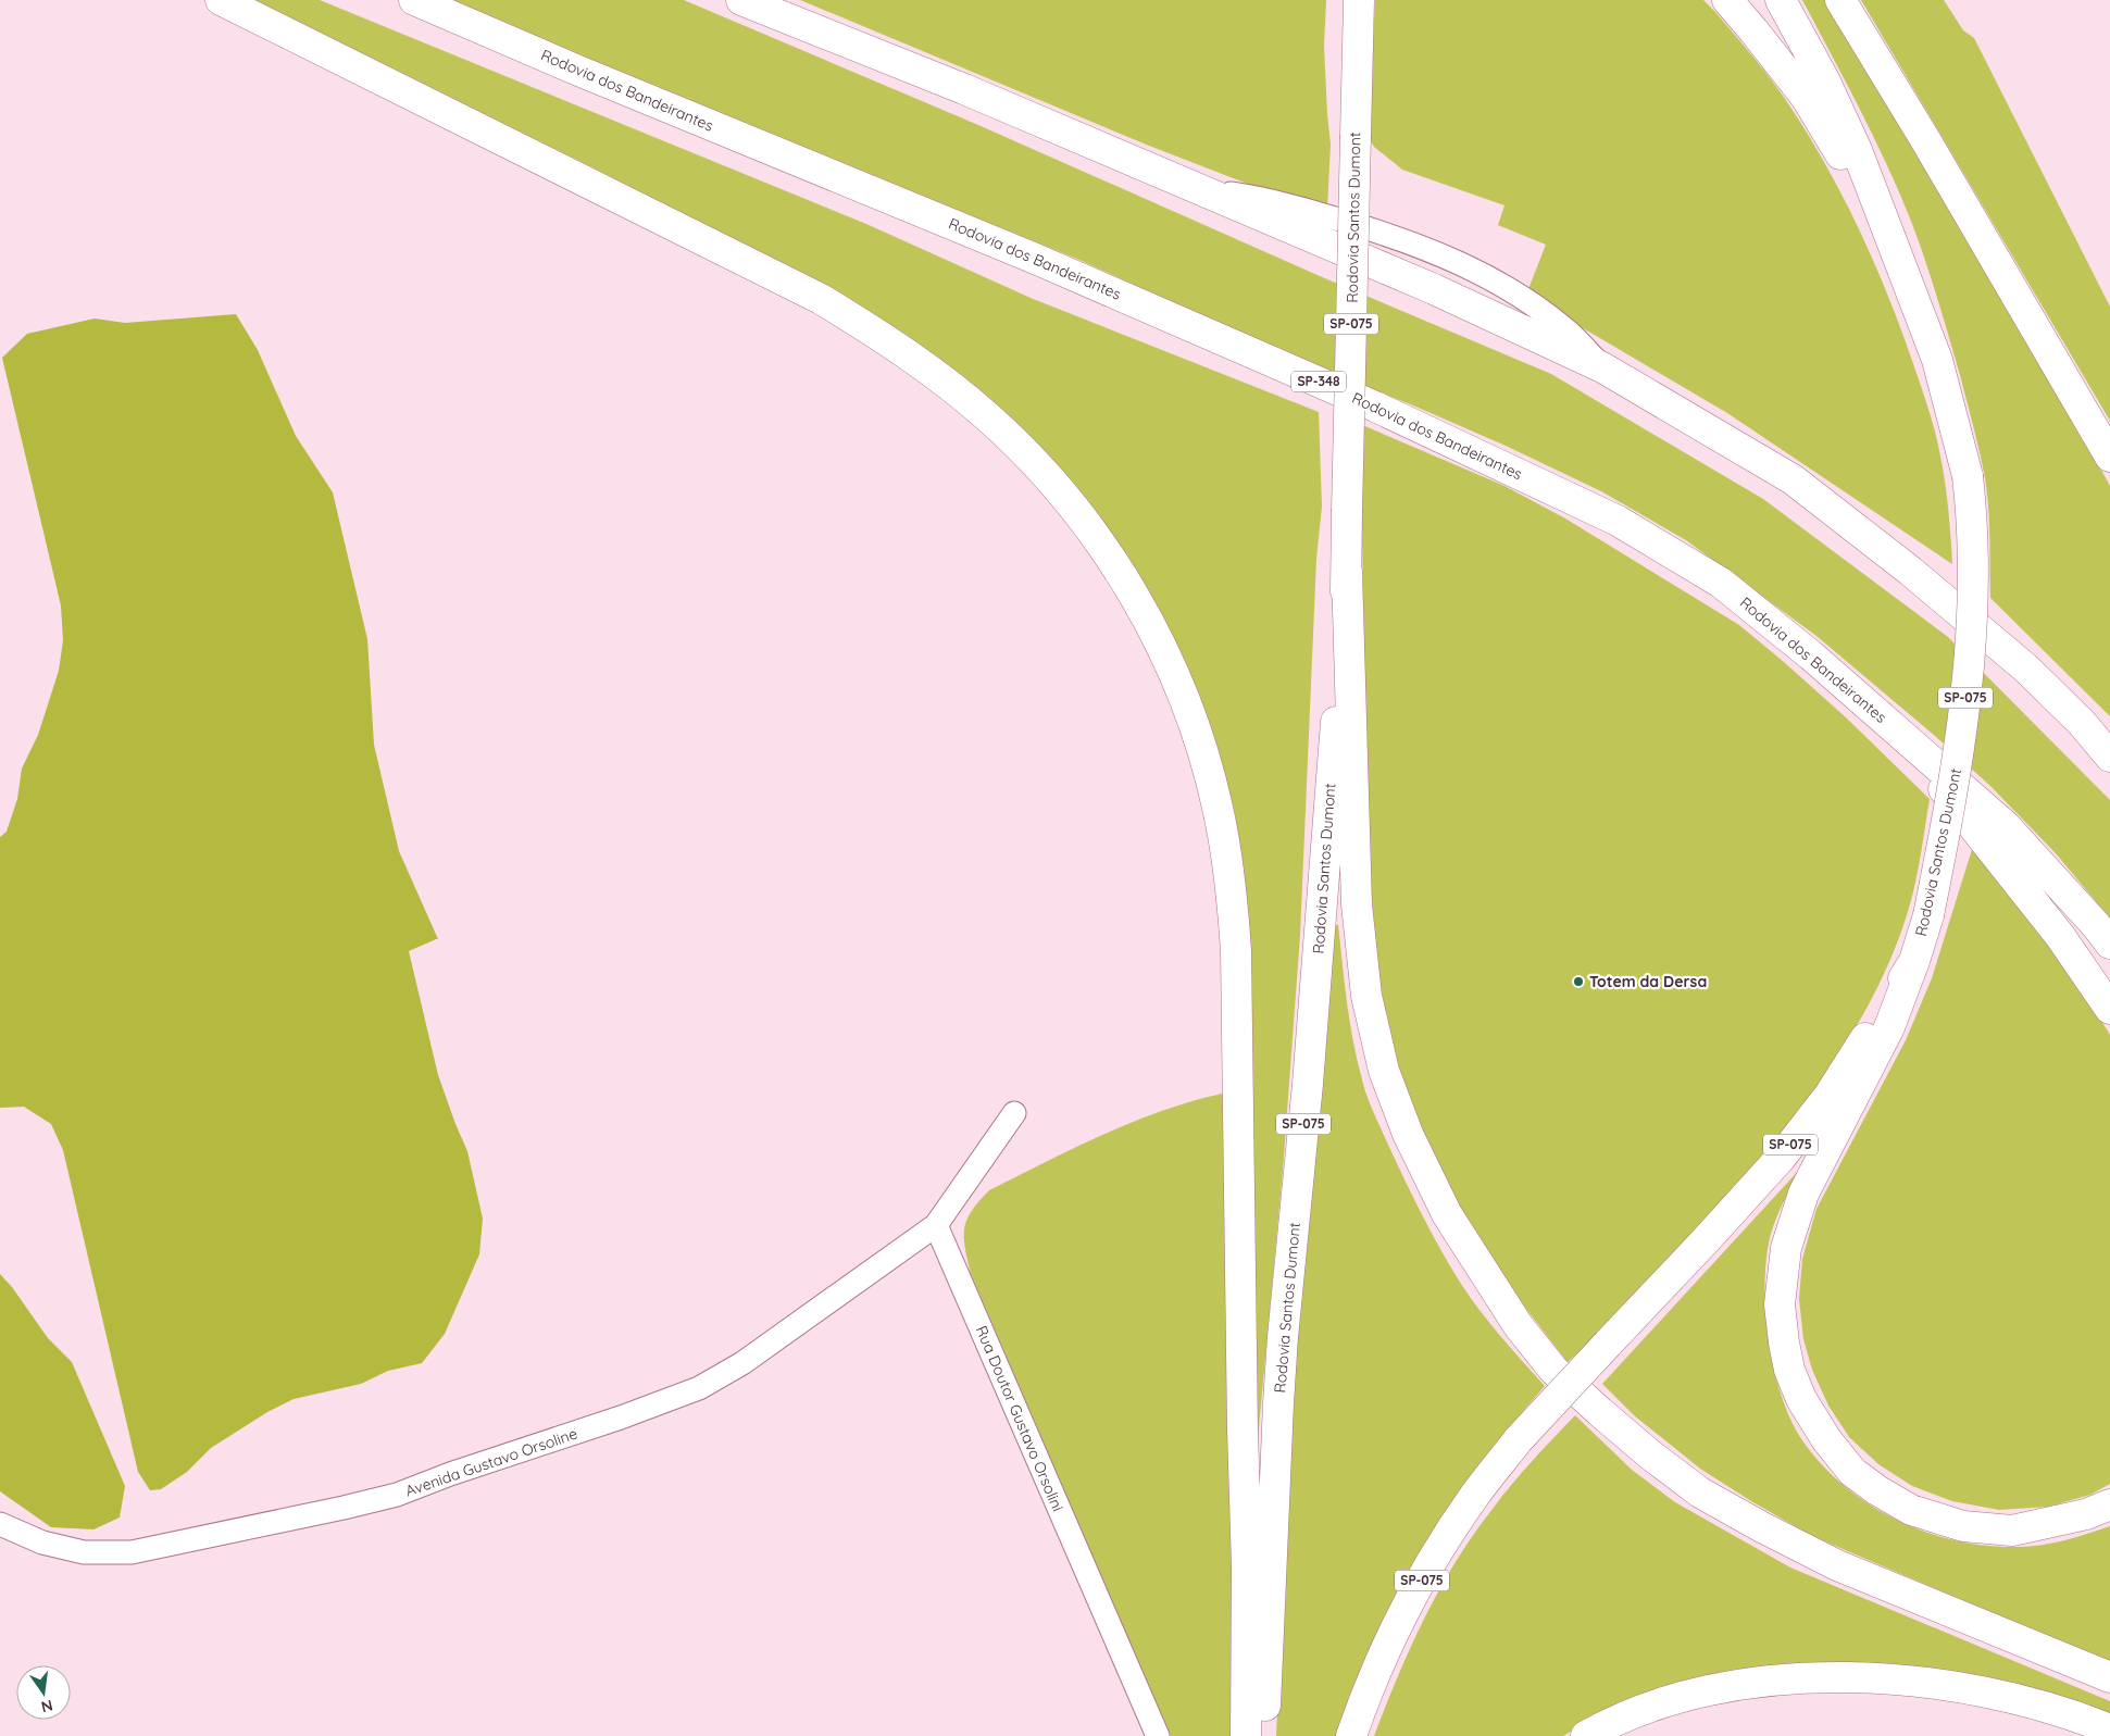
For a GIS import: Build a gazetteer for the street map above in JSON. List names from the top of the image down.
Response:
{
  "streets": {
    "highway": [
      "Rodovia dos Bandeirantes",
      "Rodovia Santos Dumont",
      "SP-075",
      "SP-348"
    ],
    "street": ["Rua Doutor Gustavo Orsolini", "Avenida Gustavo Orsoline"]
  },
  "crossings": [
    ["Rua Doutor Gustavo Orsolini", "Avenida Gustavo Orsoline"]
  ],
  "places": ["Totem da Dersa"],
  "north": "bottom"
}
